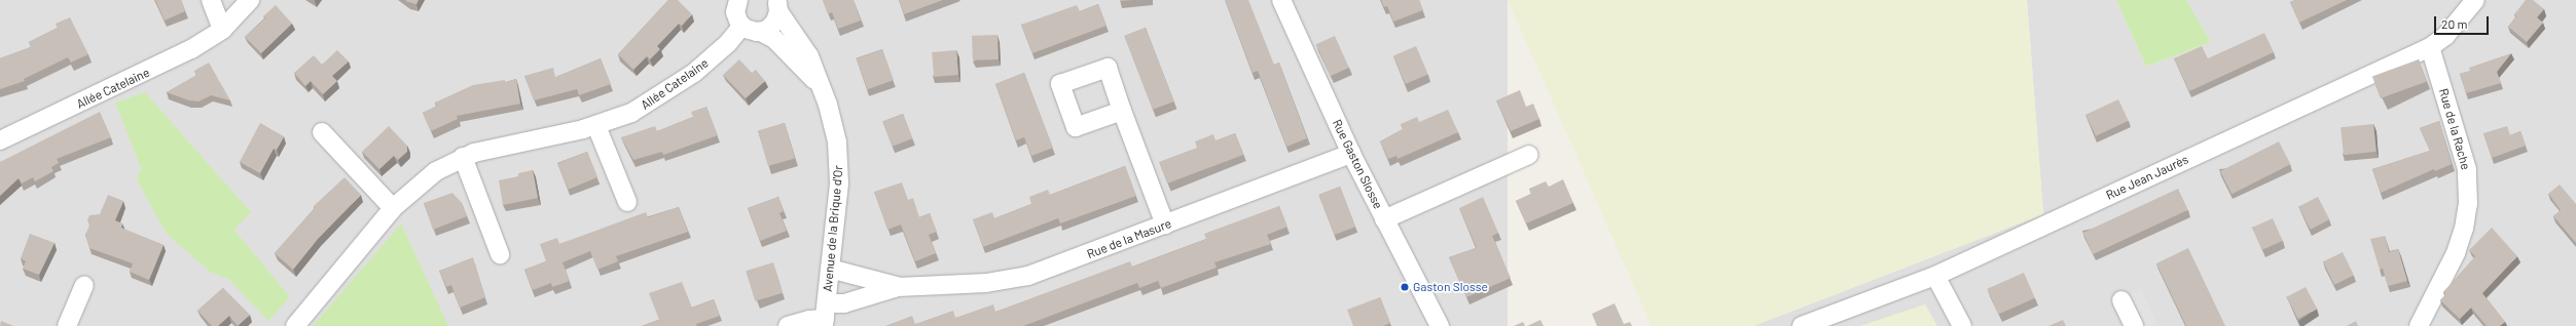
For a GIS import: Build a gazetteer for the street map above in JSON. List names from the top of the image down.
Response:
{
  "streets": {
    "street": [
      "Allée Catelaine",
      "Rue de la Rache",
      "Rue Gaston Slosse",
      "Rue Jean Jaurès",
      "Avenue de la Brique d'Or",
      "Rue de la Masure"
    ]
  },
  "crossings": [
    ["Allée Catelaine", "Avenue de la Brique d'Or"],
    ["Rue de la Rache", "Rue Jean Jaurès"],
    ["Rue Gaston Slosse", "Rue de la Masure"],
    ["Avenue de la Brique d'Or", "Rue de la Masure"]
  ],
  "places": ["Gaston Slosse"],
  "scale_bar": "20 m"
}
